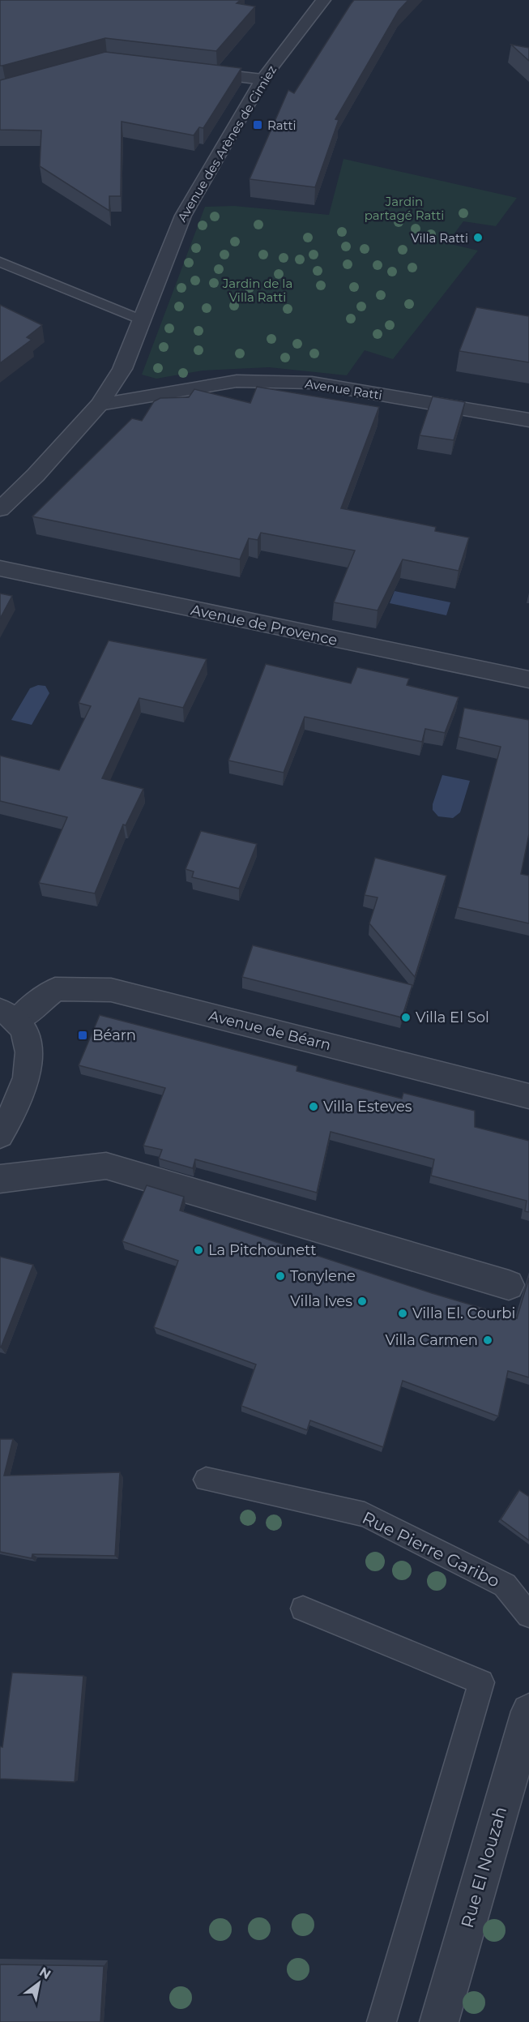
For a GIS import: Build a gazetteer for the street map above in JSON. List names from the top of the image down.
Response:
{
  "streets": {
    "street": [
      "Avenue des Arènes de Cimiez",
      "Avenue Ratti",
      "Avenue de Provence",
      "Avenue de Béarn",
      "Rue El Nouzah"
    ],
    "lane": ["Rue Pierre Garibo"]
  },
  "crossings": [
    ["Avenue des Arènes de Cimiez", "Avenue Ratti"]
  ],
  "parks": ["Jardin partagé Ratti", "Jardin de la Villa Ratti"],
  "places": {
    "transit": ["Ratti", "Béarn"],
    "other": [
      "Villa Ratti",
      "Villa El Sol",
      "Villa Esteves",
      "La Pitchounett",
      "Tonylene",
      "Villa Ives",
      "Villa El. Courbi",
      "Villa Carmen"
    ]
  },
  "north": "top right"
}
